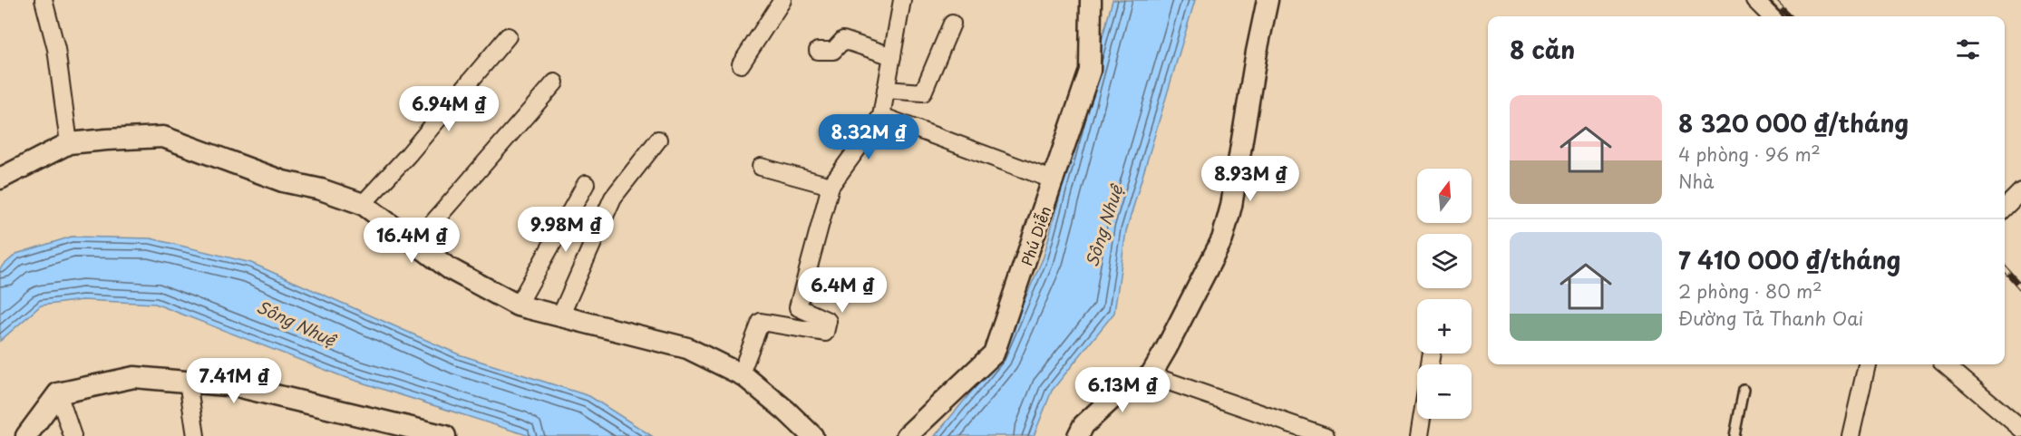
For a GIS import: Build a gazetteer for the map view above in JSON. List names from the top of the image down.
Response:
{
  "streets": {
    "street": ["Phú Diễn"]
  },
  "water": ["Sông Nhuệ"],
  "north": "top",
  "page": {
    "heading": "8 căn",
    "list": [
      {
        "name": "8 320 000 ₫/tháng",
        "note": "4 phòng · 96 m² · Nhà"
      },
      {
        "name": "7 410 000 ₫/tháng",
        "note": "2 phòng · 80 m² · Đường Tả Thanh Oai"
      }
    ],
    "price": [
      "6.94M ₫",
      "8.32M ₫",
      "8.93M ₫",
      "9.98M ₫",
      "16.4M ₫",
      "6.4M ₫",
      "7.41M ₫",
      "6.13M ₫"
    ],
    "map_buttons": ["+", "−"]
  }
}
